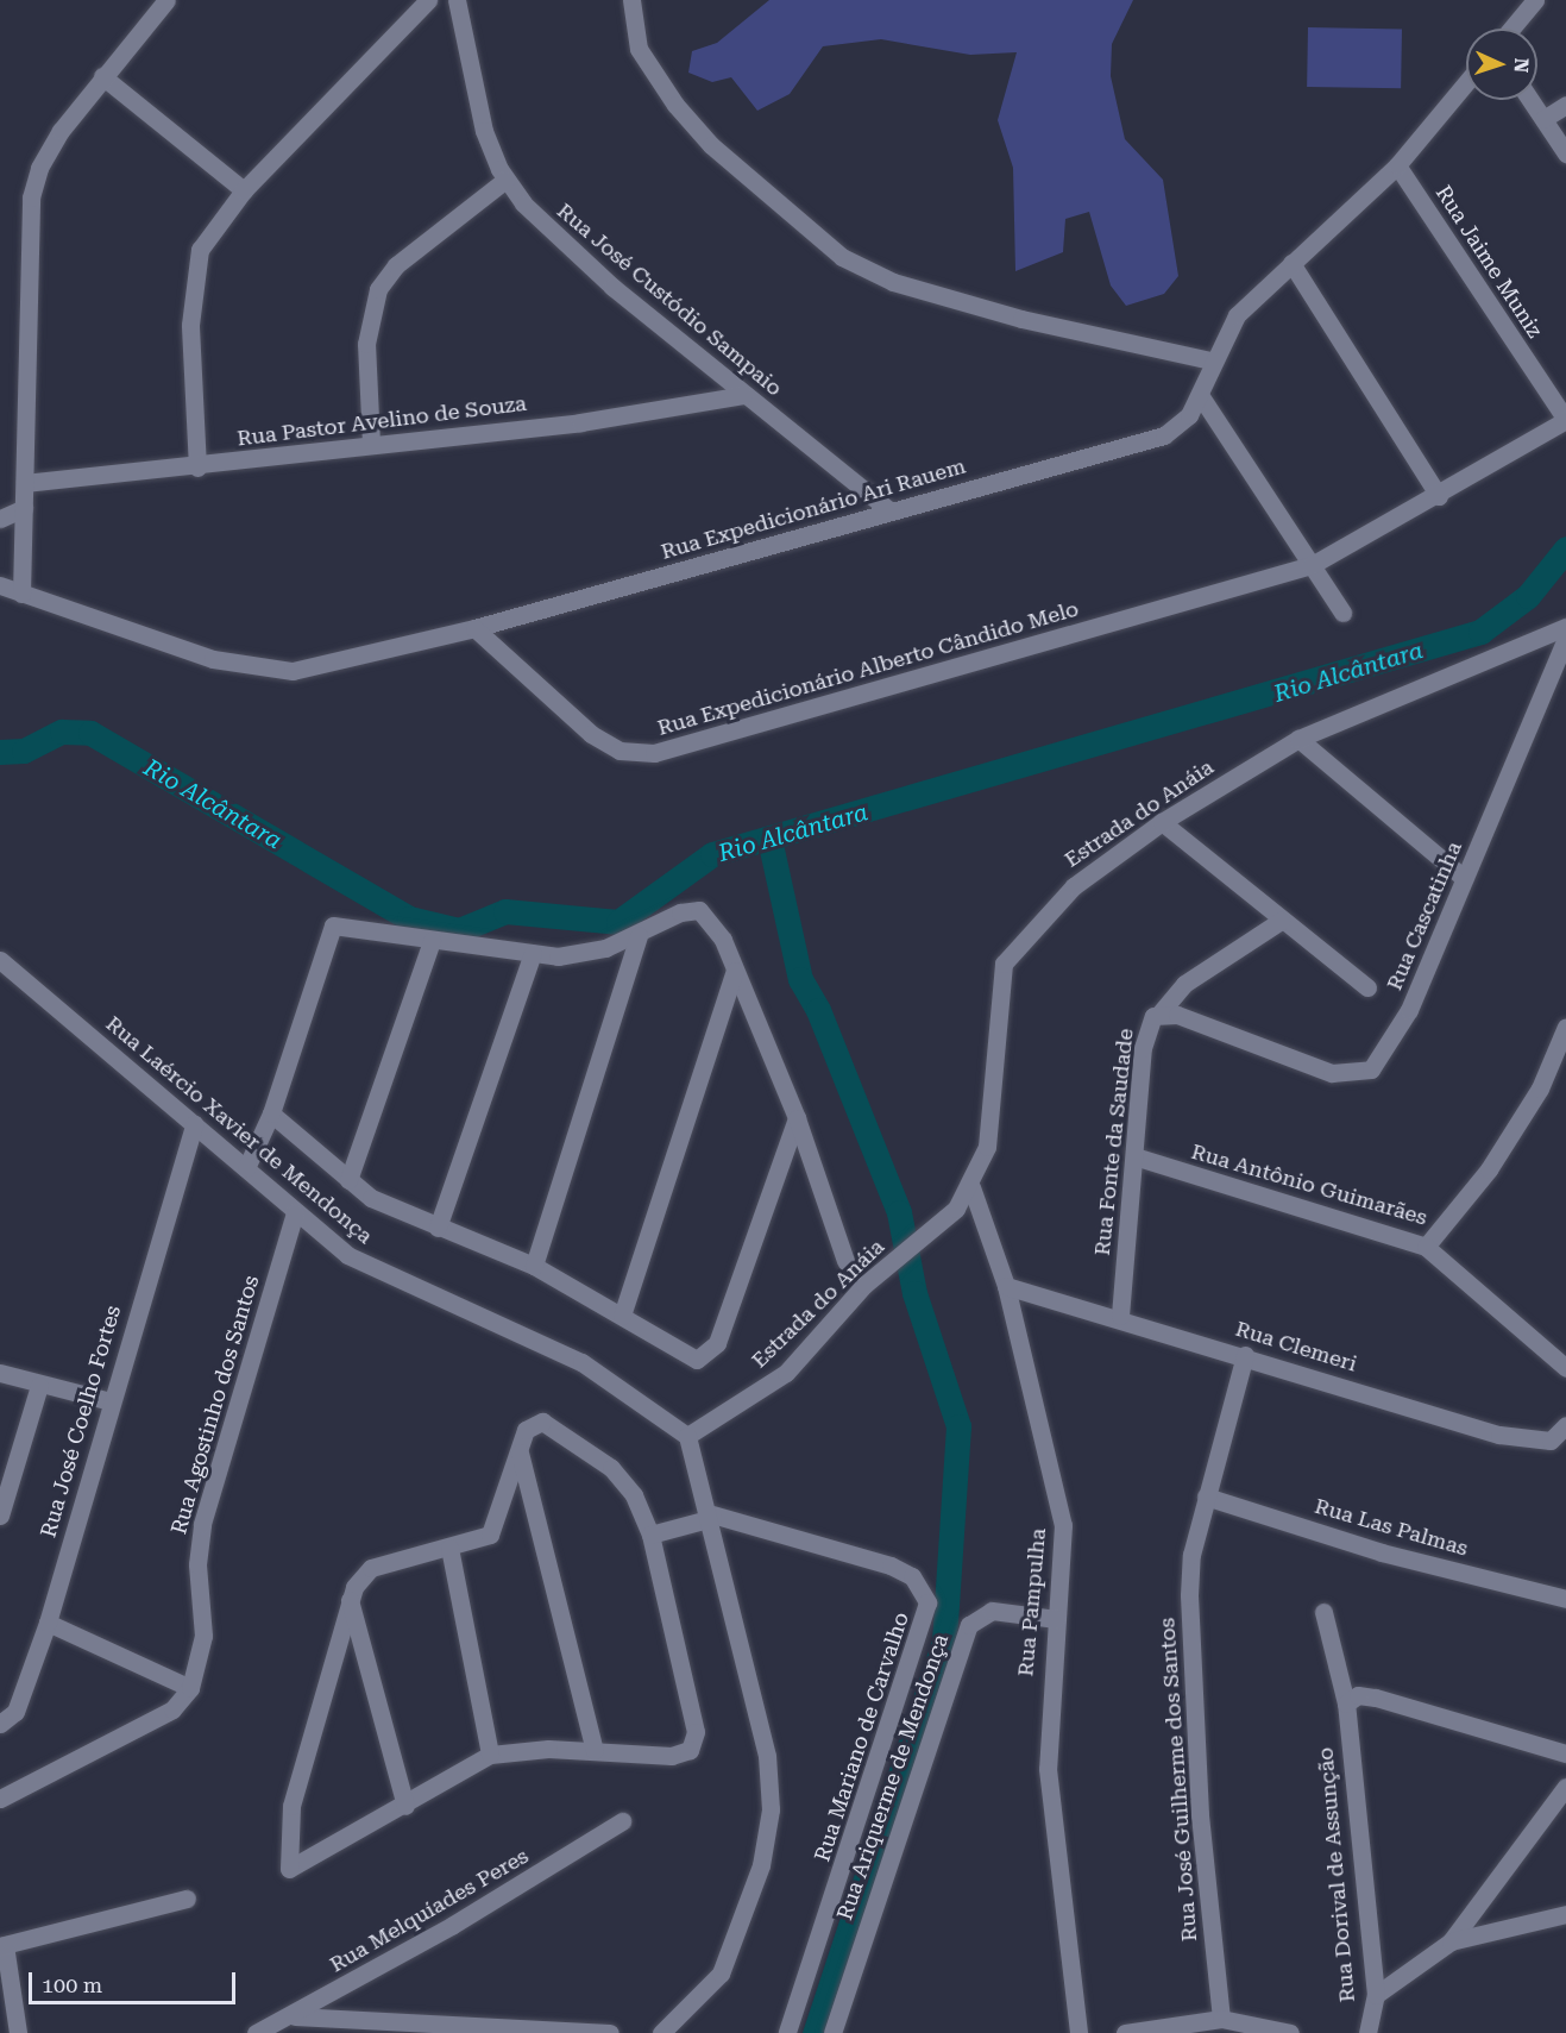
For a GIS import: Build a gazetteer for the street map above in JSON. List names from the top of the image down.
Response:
{
  "streets": {
    "street": [
      "Rua Jaime Muniz",
      "Rua José Custódio Sampaio",
      "Rua Pastor Avelino de Souza",
      "Rua Expedicionário Ari Rauem",
      "Rua Expedicionário Alberto Cândido Melo",
      "Estrada do Anáia",
      "Rua Cascatinha",
      "Rua Laércio Xavier de Mendonça",
      "Rua Fonte da Saudade",
      "Rua Antônio Guimarães",
      "Rua Clemeri",
      "Rua Agostinho dos Santos",
      "Rua José Coelho Fortes",
      "Rua Las Palmas",
      "Rua Pampulha",
      "Rua Mariano de Carvalho",
      "Rua Ariquerme de Mendonça",
      "Rua José Guilherme dos Santos",
      "Rua Dorival de Assunção",
      "Rua Melquíades Peres"
    ]
  },
  "crossings": [
    ["Rua Jaime Muniz", "Rua Expedicionário Ari Rauem"],
    ["Rua Jaime Muniz", "Rua Expedicionário Alberto Cândido Melo"],
    ["Rua José Custódio Sampaio", "Rua Pastor Avelino de Souza"],
    ["Rua José Custódio Sampaio", "Rua Expedicionário Ari Rauem"],
    ["Rua Expedicionário Ari Rauem", "Rua Expedicionário Alberto Cândido Melo"],
    ["Estrada do Anáia", "Rua Laércio Xavier de Mendonça"],
    ["Estrada do Anáia", "Rua Pampulha"],
    ["Rua Cascatinha", "Rua Fonte da Saudade"],
    ["Rua Laércio Xavier de Mendonça", "Rua Agostinho dos Santos"],
    ["Rua Laércio Xavier de Mendonça", "Rua José Coelho Fortes"],
    ["Rua Fonte da Saudade", "Rua Antônio Guimarães"],
    ["Rua Fonte da Saudade", "Rua Clemeri"],
    ["Rua Clemeri", "Rua Pampulha"],
    ["Rua Clemeri", "Rua José Guilherme dos Santos"],
    ["Rua Las Palmas", "Rua José Guilherme dos Santos"],
    ["Rua Pampulha", "Rua Ariquerme de Mendonça"]
  ],
  "water": ["Rio Alcântara"],
  "scale_bar": "100 m",
  "north": "right"
}
